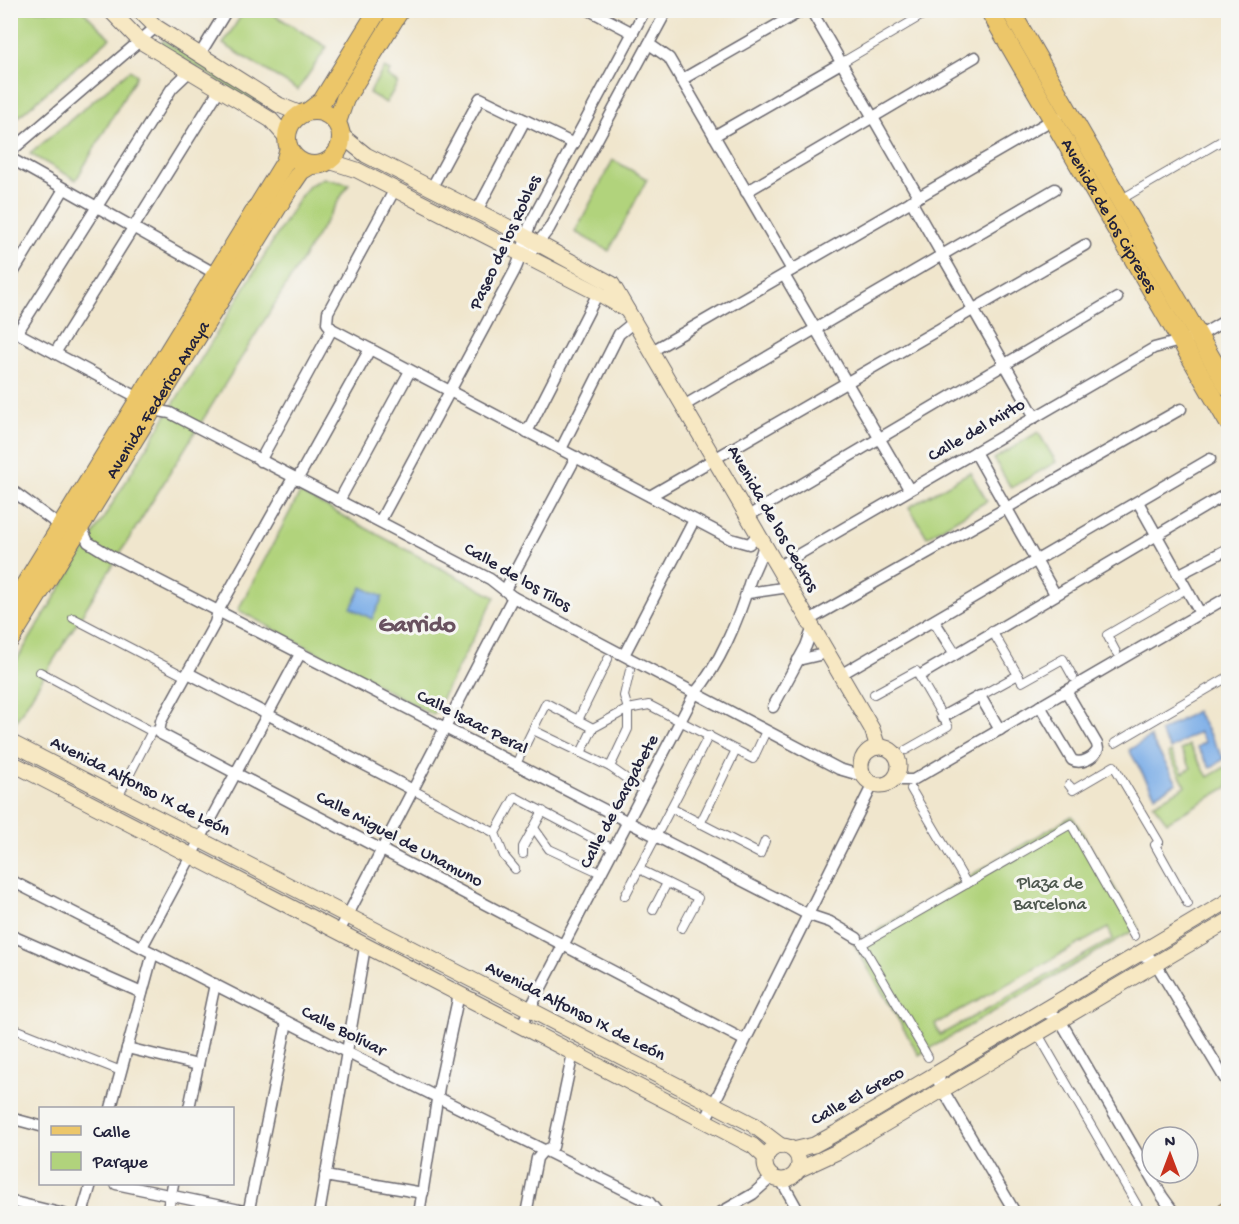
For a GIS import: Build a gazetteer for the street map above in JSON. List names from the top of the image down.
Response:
{
  "streets": {
    "main road": [
      "Avenida de los Cipreses",
      "Avenida Federico Anaya",
      "Avenida de los Cedros",
      "Avenida Alfonso IX de León",
      "Calle El Greco"
    ],
    "street": [
      "Paseo de los Robles",
      "Calle del Mirto",
      "Calle de los Tilos",
      "Calle Isaac Peral",
      "Calle de Gargabete",
      "Calle Miguel de Unamuno",
      "Calle Bolívar"
    ]
  },
  "crossings": [
    ["Avenida de los Cipreses", "Calle del Mirto"],
    ["Paseo de los Robles", "Avenida de los Cedros"],
    ["Paseo de los Robles", "Calle de los Tilos"],
    ["Avenida Federico Anaya", "Avenida de los Cedros"],
    ["Avenida Federico Anaya", "Calle de los Tilos"],
    ["Avenida Federico Anaya", "Calle Isaac Peral"],
    ["Calle del Mirto", "Avenida de los Cedros"],
    ["Avenida de los Cedros", "Calle de los Tilos"],
    ["Avenida de los Cedros", "Calle de Gargabete"],
    ["Calle de los Tilos", "Calle de Gargabete"],
    ["Calle Isaac Peral", "Calle de Gargabete"],
    ["Avenida Alfonso IX de León", "Calle de Gargabete"],
    ["Avenida Alfonso IX de León", "Calle El Greco"],
    ["Calle de Gargabete", "Calle Miguel de Unamuno"]
  ],
  "districts": ["Garrido"],
  "parks": ["Plaza de Barcelona"],
  "legend": ["Calle", "Parque"],
  "north": "top"
}
